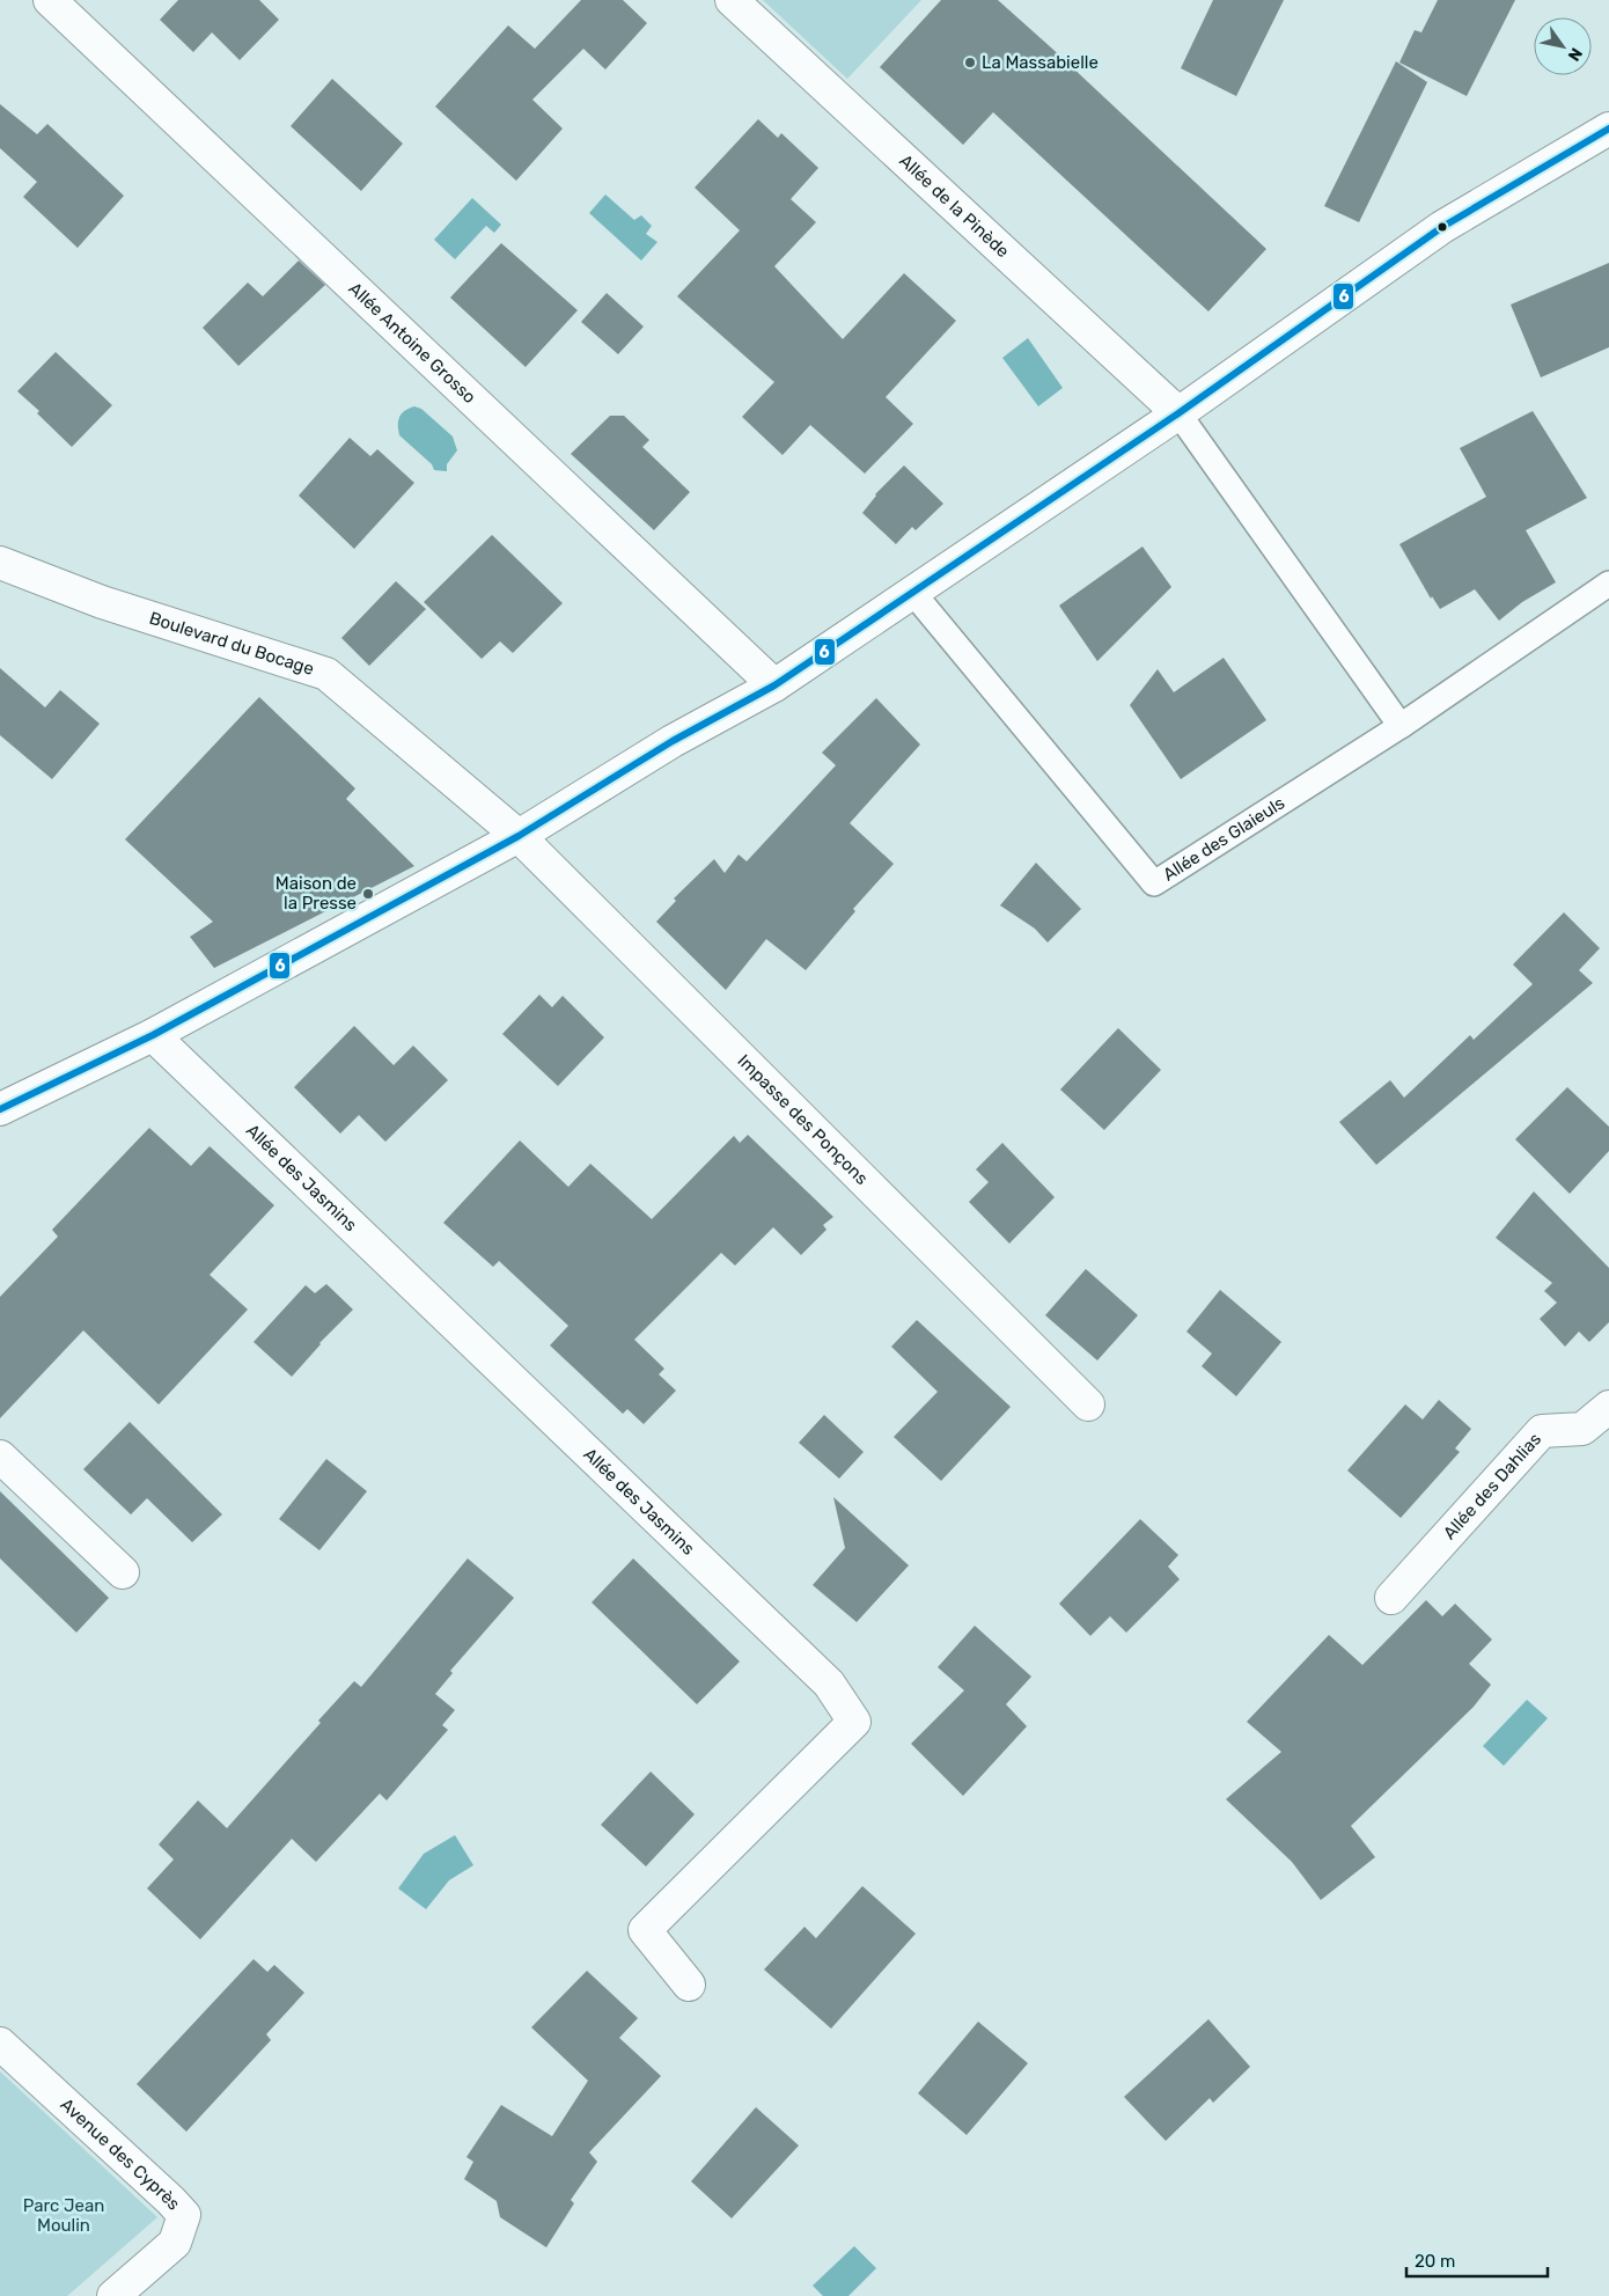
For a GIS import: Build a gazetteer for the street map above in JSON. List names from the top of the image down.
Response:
{
  "streets": {
    "street": [
      "Allée de la Pinède",
      "Allée Antoine Grosso",
      "Boulevard du Bocage",
      "Impasse des Ponçons",
      "Allée des Jasmins",
      "Allée des Dahlias",
      "Avenue des Cyprès"
    ],
    "lane": ["Allée des Glaieuls"]
  },
  "crossings": [
    ["Boulevard du Bocage", "Impasse des Ponçons"]
  ],
  "parks": ["Parc Jean Moulin"],
  "places": ["La Massabielle", "Maison de la Presse"],
  "lines": ["transit line 6"],
  "scale_bar": "20 m",
  "north": "bottom right"
}
